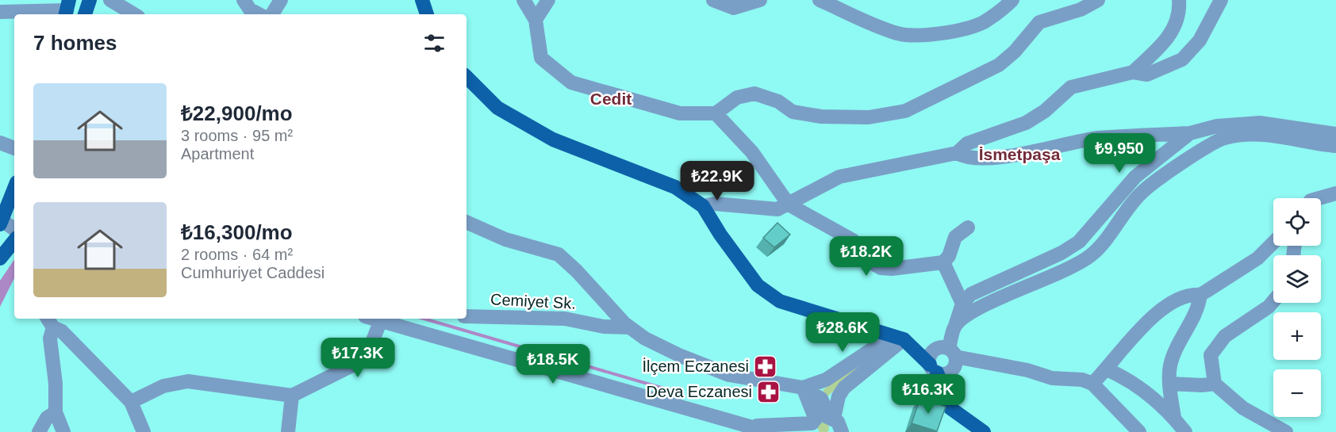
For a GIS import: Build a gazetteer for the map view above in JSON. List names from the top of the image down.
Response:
{
  "streets": {
    "street": ["Cemiyet Sk."]
  },
  "districts": ["Cedit", "İsmetpaşa"],
  "places": {
    "pharmacy": ["İlçem Eczanesi", "Deva Eczanesi"]
  },
  "page": {
    "heading": "7 homes",
    "list": [
      {
        "name": "₺22,900/mo",
        "note": "3 rooms · 95 m² · Apartment"
      },
      {
        "name": "₺16,300/mo",
        "note": "2 rooms · 64 m² · Cumhuriyet Caddesi"
      }
    ],
    "price": [
      "₺9,950",
      "₺22.9K",
      "₺18.2K",
      "₺28.6K",
      "₺17.3K",
      "₺18.5K",
      "₺16.3K"
    ],
    "map_buttons": ["+", "−"]
  }
}
